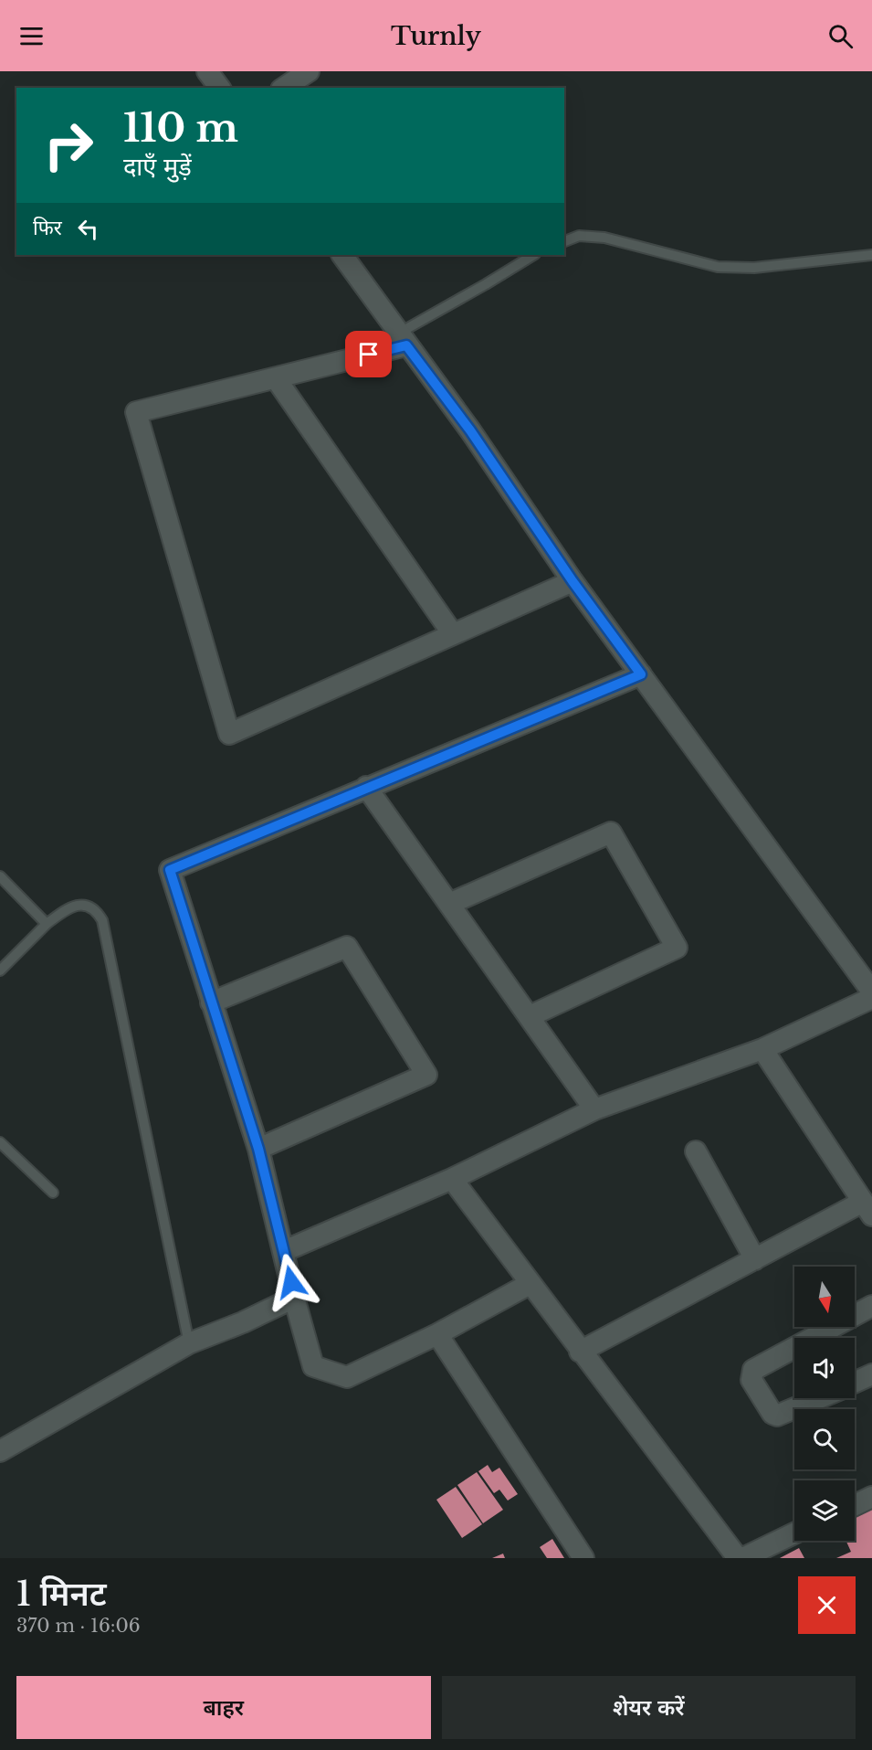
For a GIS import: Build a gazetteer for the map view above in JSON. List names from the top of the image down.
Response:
{
  "north": "bottom",
  "page": {
    "header": "Turnly",
    "turn": ["110 m", "दाएँ मुड़ें"],
    "then": "फिर",
    "heading": ["1 मिनट", "370 m · 16:06"],
    "buttons": ["बाहर", "शेयर करें"]
  }
}
